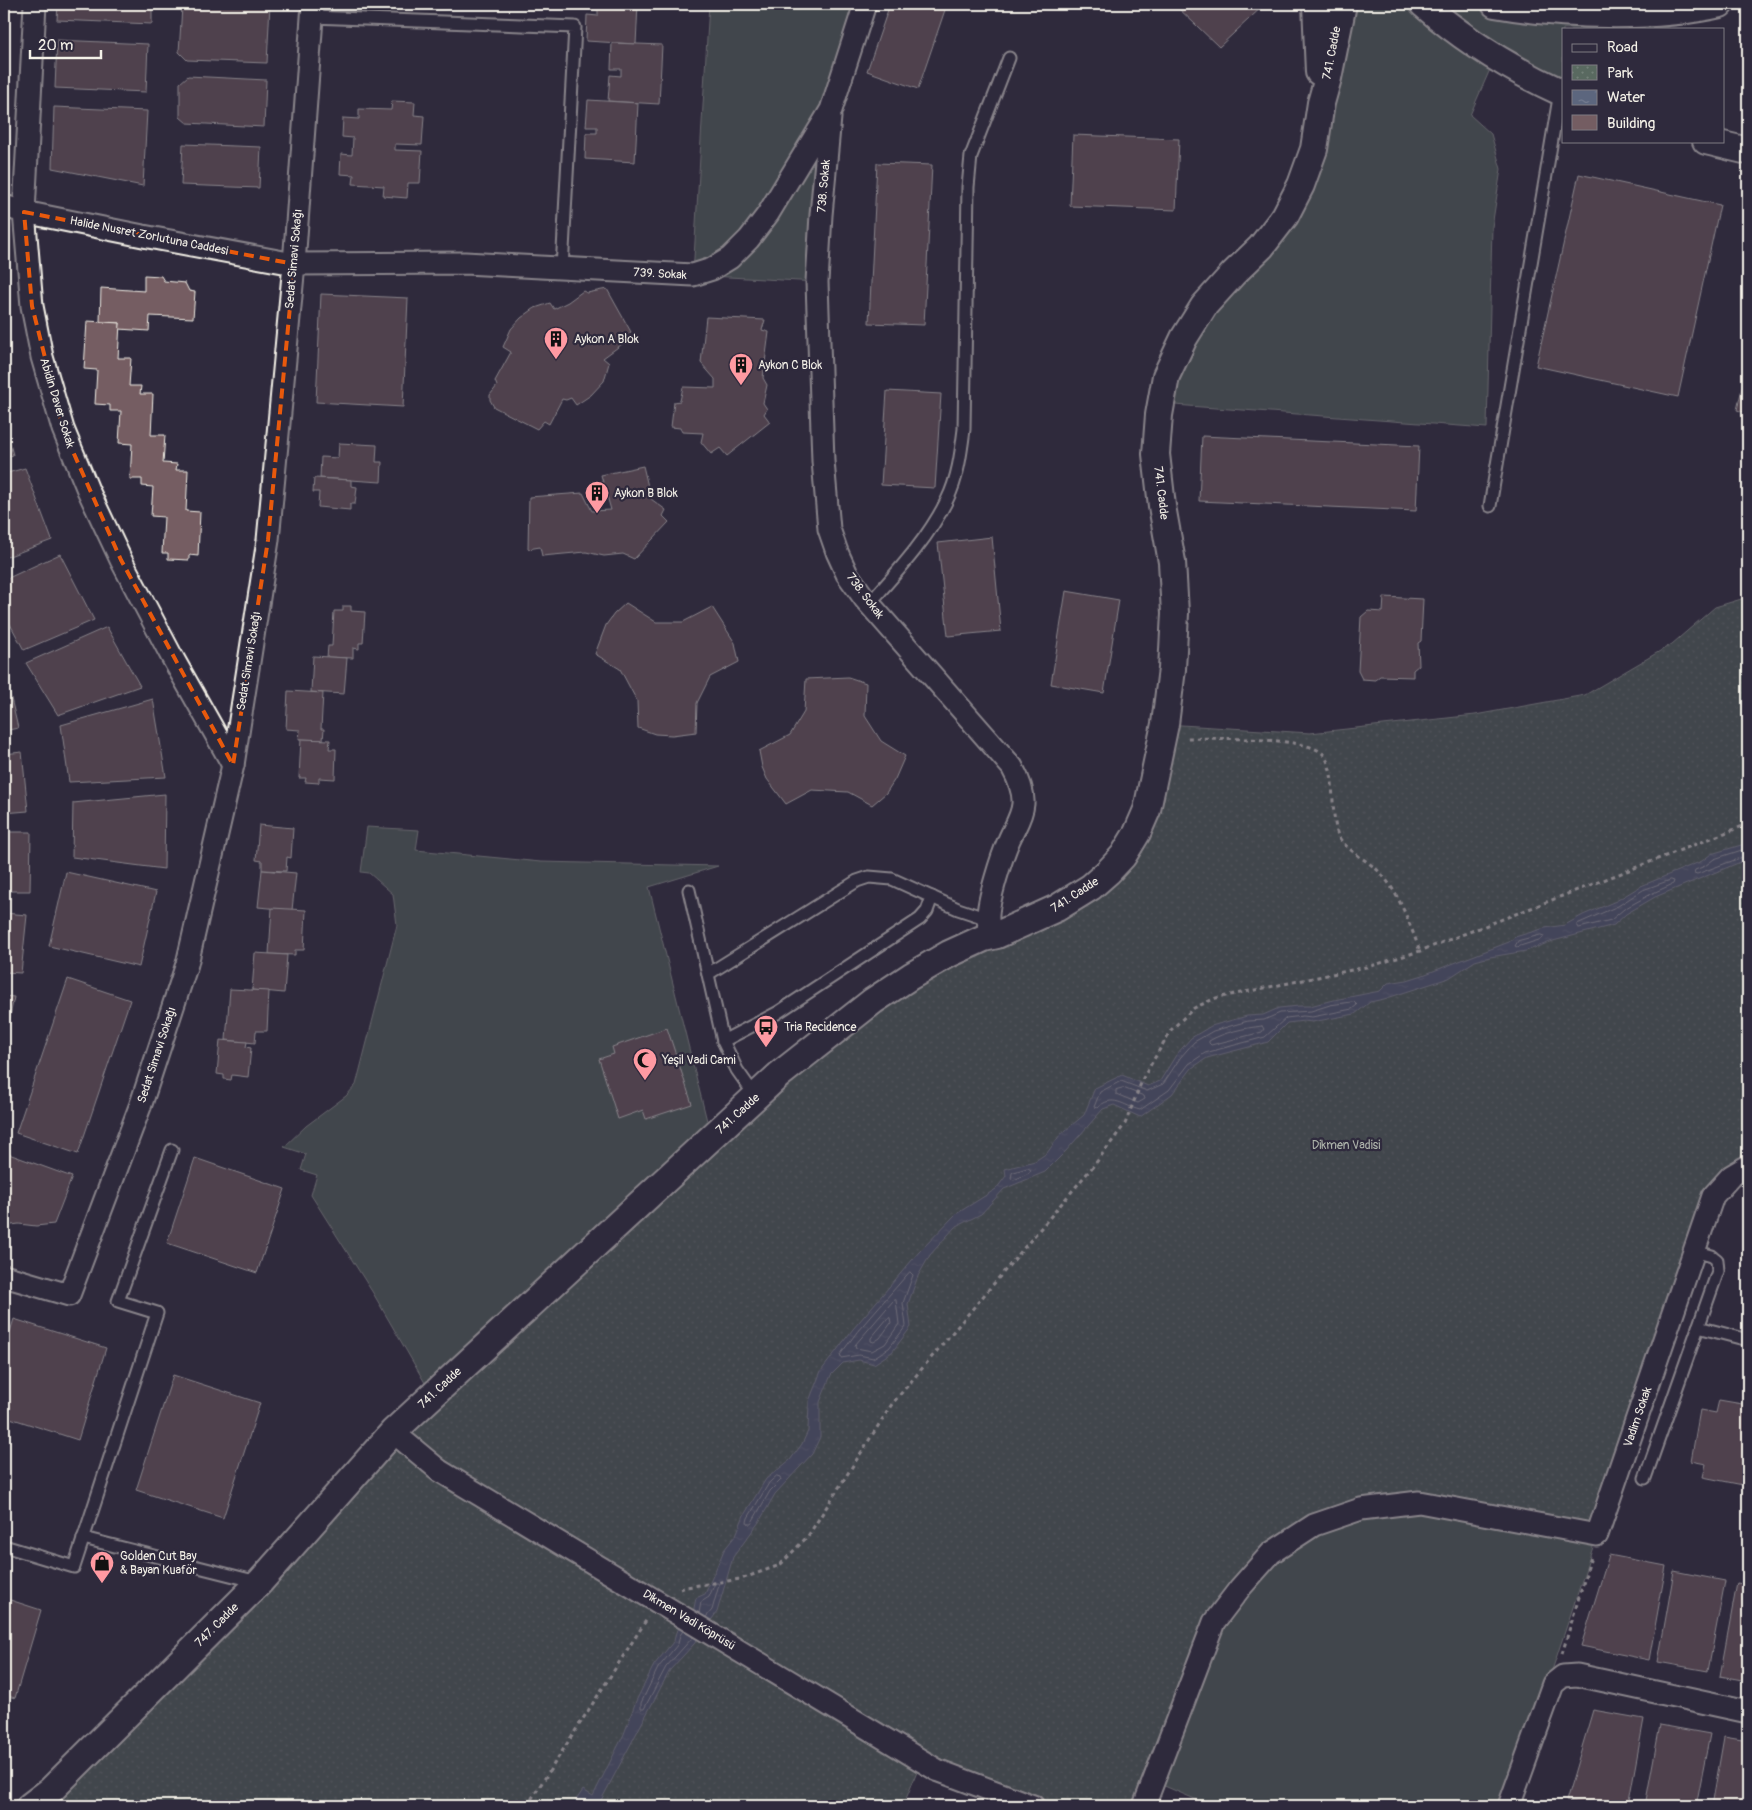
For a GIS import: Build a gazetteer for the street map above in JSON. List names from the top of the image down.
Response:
{
  "streets": {
    "street": [
      "741. Cadde",
      "738. Sokak",
      "Halide Nusret Zorlutuna Caddesi",
      "Sedat Simavi Sokağı",
      "739. Sokak",
      "Abidin Daver Sokak",
      "Vadim Sokak",
      "Dikmen Vadi Köprüsü",
      "747. Cadde"
    ]
  },
  "crossings": [
    ["741. Cadde", "738. Sokak"],
    ["741. Cadde", "Dikmen Vadi Köprüsü"],
    ["741. Cadde", "747. Cadde"],
    ["738. Sokak", "739. Sokak"],
    ["Halide Nusret Zorlutuna Caddesi", "Sedat Simavi Sokağı"],
    ["Halide Nusret Zorlutuna Caddesi", "739. Sokak"],
    ["Halide Nusret Zorlutuna Caddesi", "Abidin Daver Sokak"],
    ["Sedat Simavi Sokağı", "739. Sokak"],
    ["Sedat Simavi Sokağı", "Abidin Daver Sokak"],
    ["Dikmen Vadi Köprüsü", "747. Cadde"]
  ],
  "parks": ["Dikmen Vadisi"],
  "places": {
    "building": ["Aykon A Blok", "Aykon C Blok", "Aykon B Blok"],
    "bus stop": ["Tria Recidence"],
    "mosque": ["Yeşil Vadi Cami"],
    "shop": ["Golden Cut Bay & Bayan Kuaför"]
  },
  "legend": [
    "Road",
    "Park",
    "Water",
    "Building"
  ],
  "scale_bar": "20 m"
}
